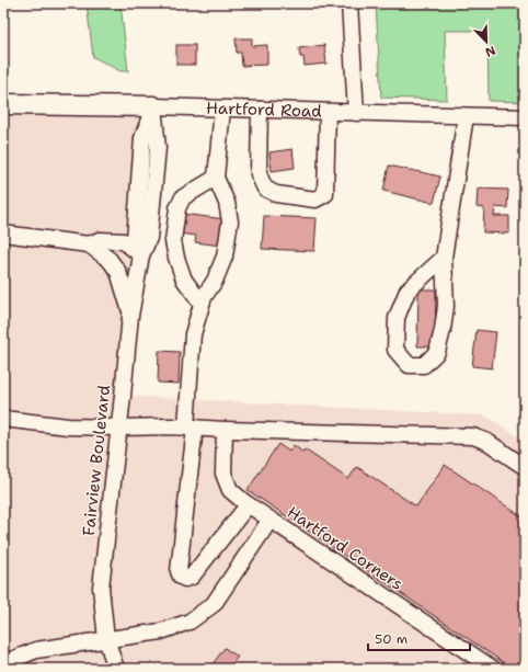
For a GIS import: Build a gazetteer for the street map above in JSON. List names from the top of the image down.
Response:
{
  "streets": {
    "main road": ["Hartford Road"],
    "street": ["Fairview Boulevard", "Hartford Corners"]
  },
  "crossings": [
    ["Hartford Road", "Fairview Boulevard"],
    ["Fairview Boulevard", "Hartford Corners"]
  ],
  "scale_bar": "50 m",
  "north": "bottom right"
}
